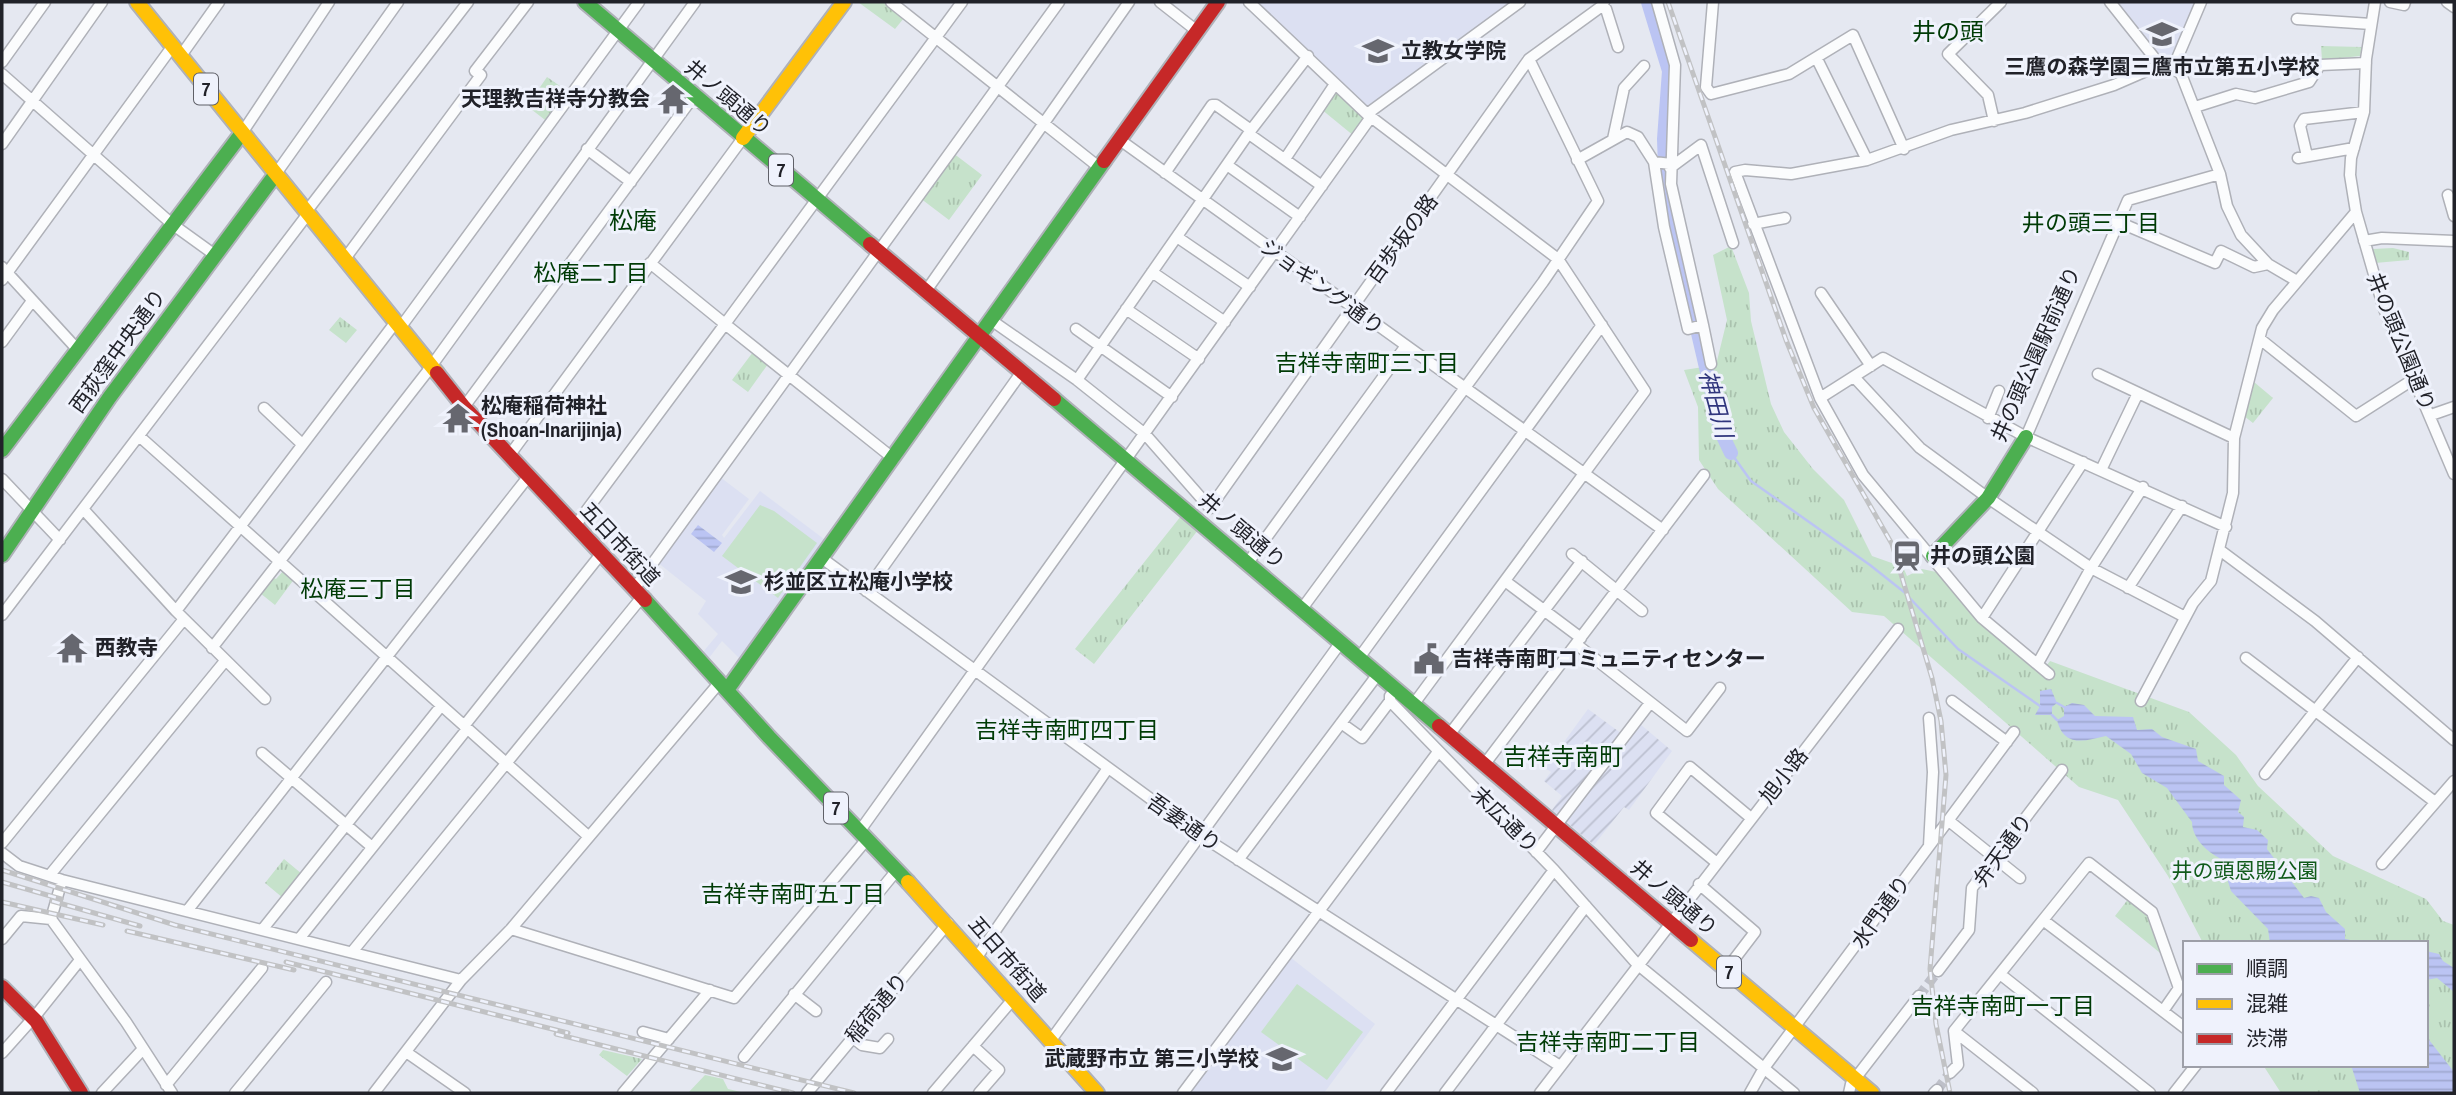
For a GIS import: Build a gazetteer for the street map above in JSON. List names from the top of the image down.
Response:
{
  "streets": {
    "main road": [
      "7",
      "井ノ頭通り",
      "西荻窪中央通り",
      "井の頭公園駅前通り",
      "五日市街道"
    ],
    "street": [
      "百歩坂の路",
      "ジョギング通り",
      "井の頭公園通り",
      "旭小路",
      "末広通り",
      "吾妻通り",
      "弁天通り",
      "水門通り",
      "稲荷通り"
    ]
  },
  "crossings": [
    ["井ノ頭通り", "旭小路"],
    ["井ノ頭通り", "水門通り"],
    ["百歩坂の路", "ジョギング通り"],
    ["西荻窪中央通り", "五日市街道"],
    ["五日市街道", "稲荷通り"],
    ["旭小路", "末広通り"],
    ["旭小路", "吾妻通り"]
  ],
  "districts": [
    "井の頭",
    "松庵",
    "井の頭三丁目",
    "松庵二丁目",
    "吉祥寺南町三丁目",
    "松庵三丁目",
    "吉祥寺南町四丁目",
    "吉祥寺南町",
    "吉祥寺南町五丁目",
    "吉祥寺南町一丁目",
    "吉祥寺南町二丁目"
  ],
  "water": ["神田川"],
  "parks": ["井の頭恩賜公園"],
  "places": {
    "school or university": [
      "三鷹の森学園三鷹市立第五小学校",
      "立教女学院",
      "杉並区立松庵小学校",
      "武蔵野市立 第三小学校"
    ],
    "temple": ["天理教吉祥寺分教会", "松庵稲荷神社 (Shoan-Inarijinja)", "西教寺"],
    "station": ["井の頭公園"],
    "public building": ["吉祥寺南町コミュニティセンター"]
  },
  "legend": ["順調", "混雑", "渋滞"]
}
